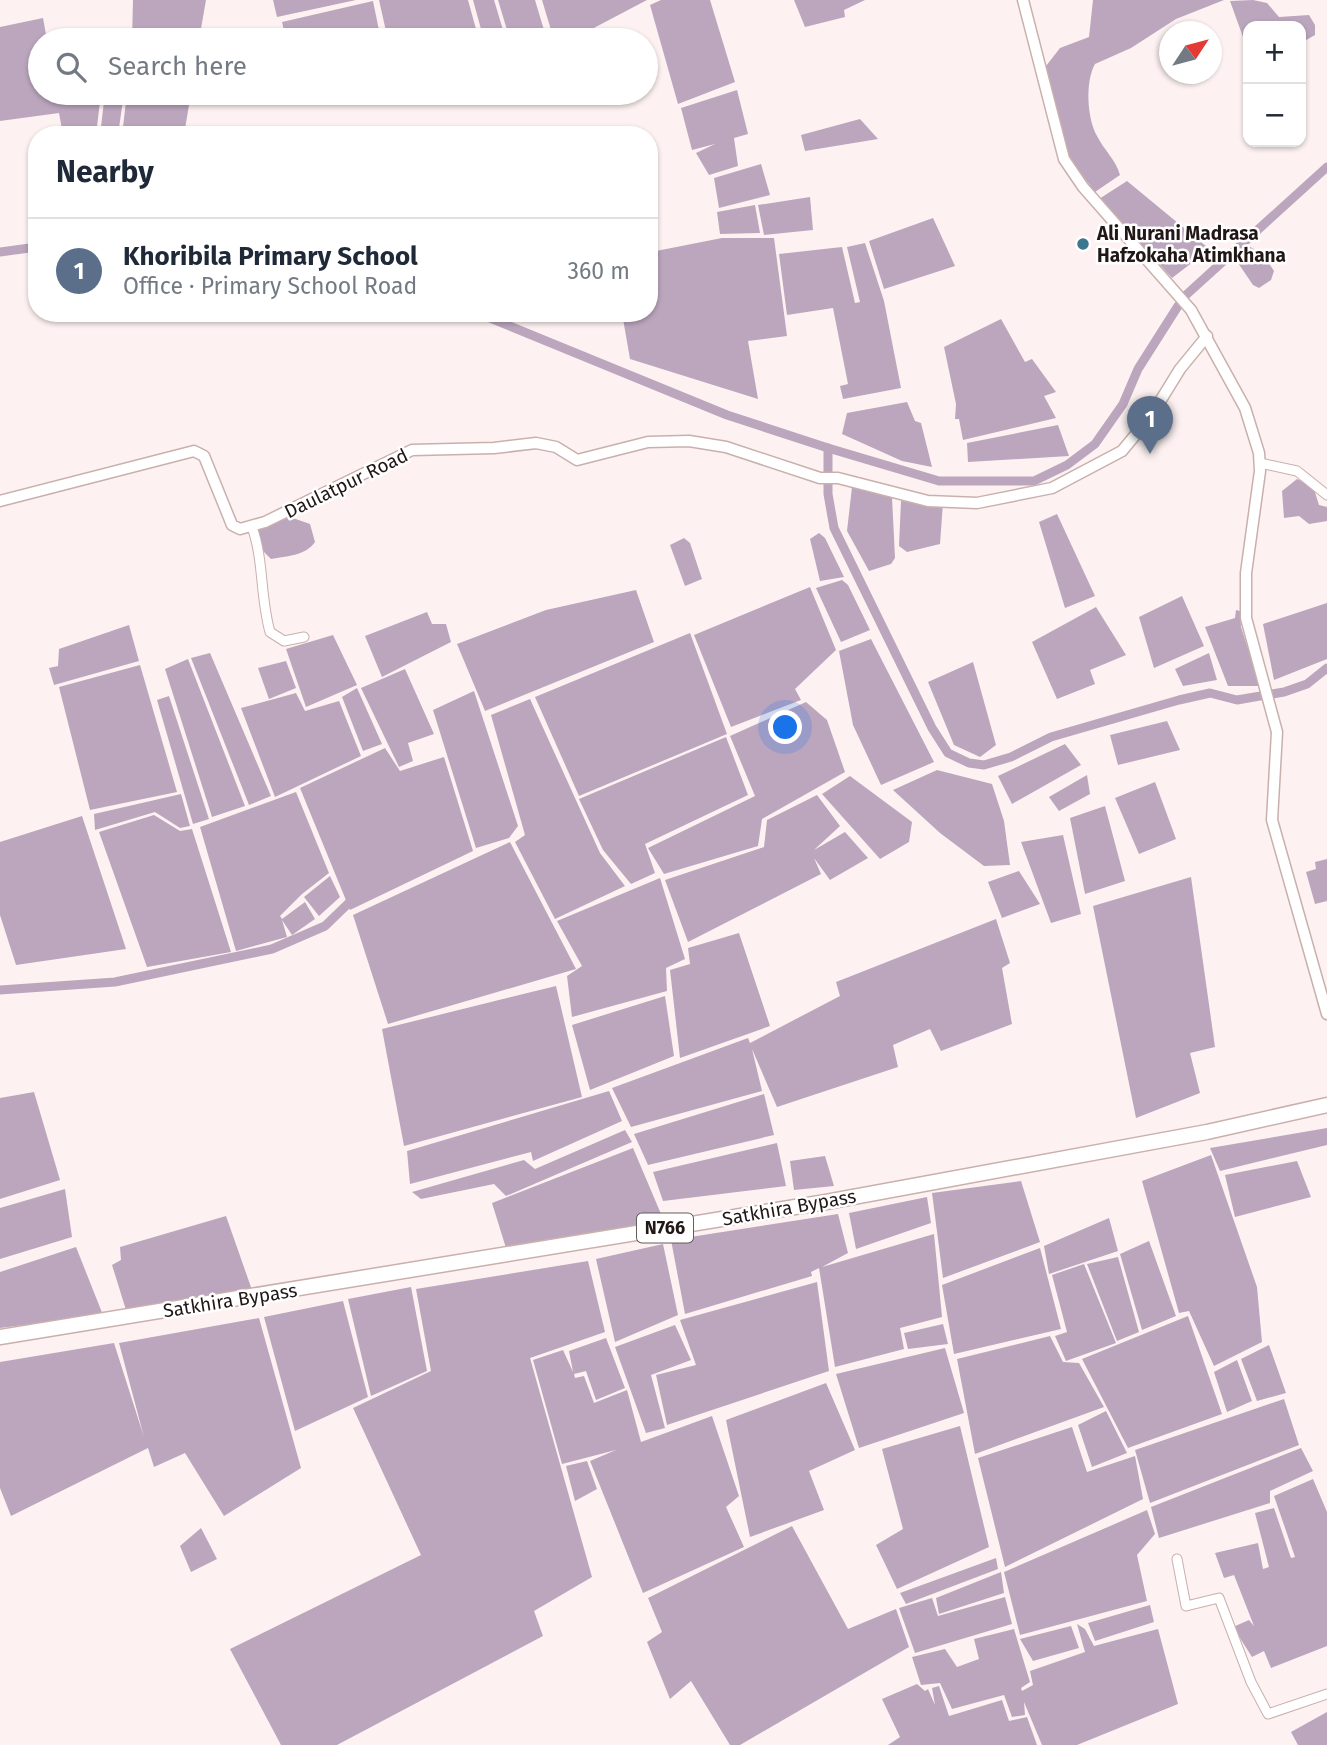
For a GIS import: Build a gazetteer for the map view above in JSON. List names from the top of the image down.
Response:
{
  "streets": {
    "highway": ["Satkhira Bypass", "N766"],
    "street": ["Daulatpur Road"]
  },
  "places": ["Ali Nurani Madrasa Hafzokaha Atimkhana"],
  "north": "top right",
  "page": {
    "map_buttons": ["+", "−"],
    "search": "Search here",
    "heading": "Nearby",
    "list": [
      {
        "mark": "1",
        "name": "Khoribila Primary School",
        "note": "Office · Primary School Road",
        "value": "360 m"
      }
    ],
    "pins": "1"
  }
}
